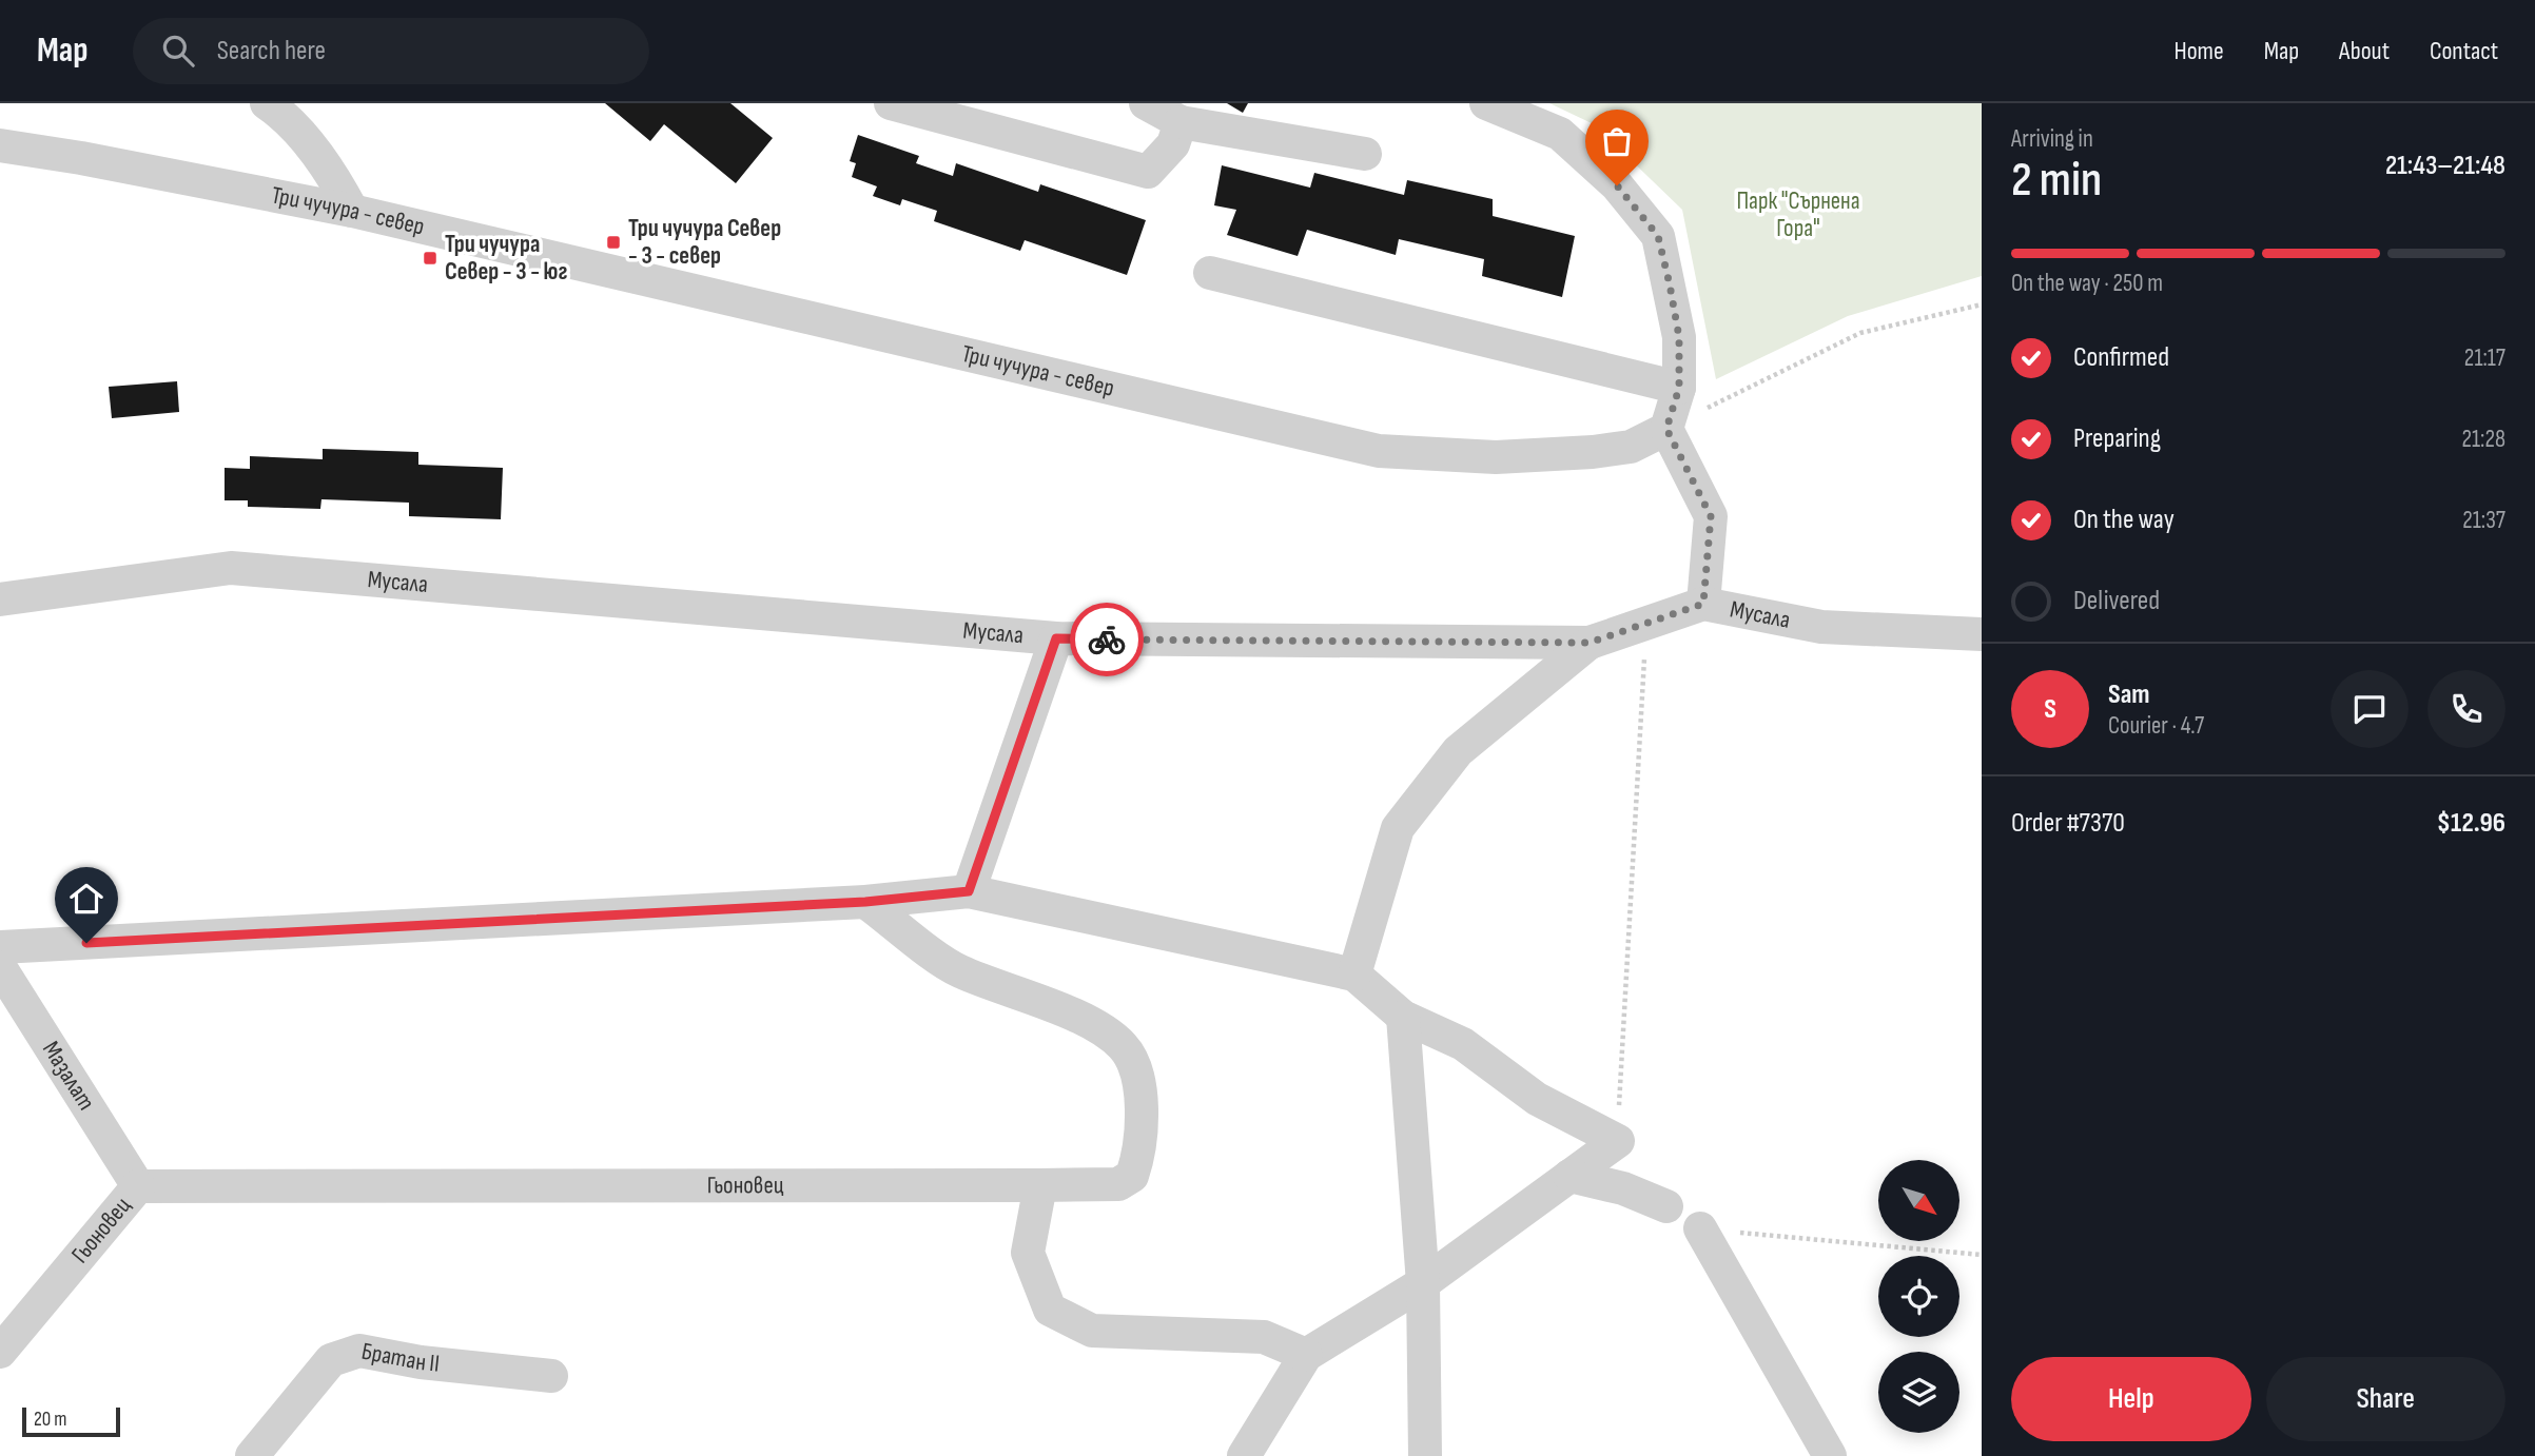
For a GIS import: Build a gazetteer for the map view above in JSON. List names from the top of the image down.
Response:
{
  "streets": {
    "street": [
      "Три чучура - север",
      "Мусала",
      "Мазалат",
      "Гьоновец",
      "Братан ІІ"
    ]
  },
  "crossings": [
    ["Мазалат", "Гьоновец"]
  ],
  "parks": ["Парк \"Сърнена Гора\""],
  "places": {
    "transit": ["Три чучура Север - 3 - север", "Три чучура Север - 3 - юг"]
  },
  "scale_bar": "20 m",
  "north": "bottom right",
  "page": {
    "header": "Map",
    "search": "Search here",
    "nav": [
      "Home",
      "Map",
      "About",
      "Contact"
    ],
    "heading": ["2 min", "Arriving in", "21:43–21:48"],
    "panel": [
      "Sam",
      "Courier · 4.7",
      "Order #7370",
      "$12.96"
    ],
    "bar": "On the way · 250 m",
    "list": [
      ["Confirmed", "21:17"],
      ["Preparing", "21:28"],
      ["On the way", "21:37"],
      "Delivered"
    ],
    "round": "S",
    "buttons": ["Help", "Share"],
    "scale": "20 m"
  }
}
